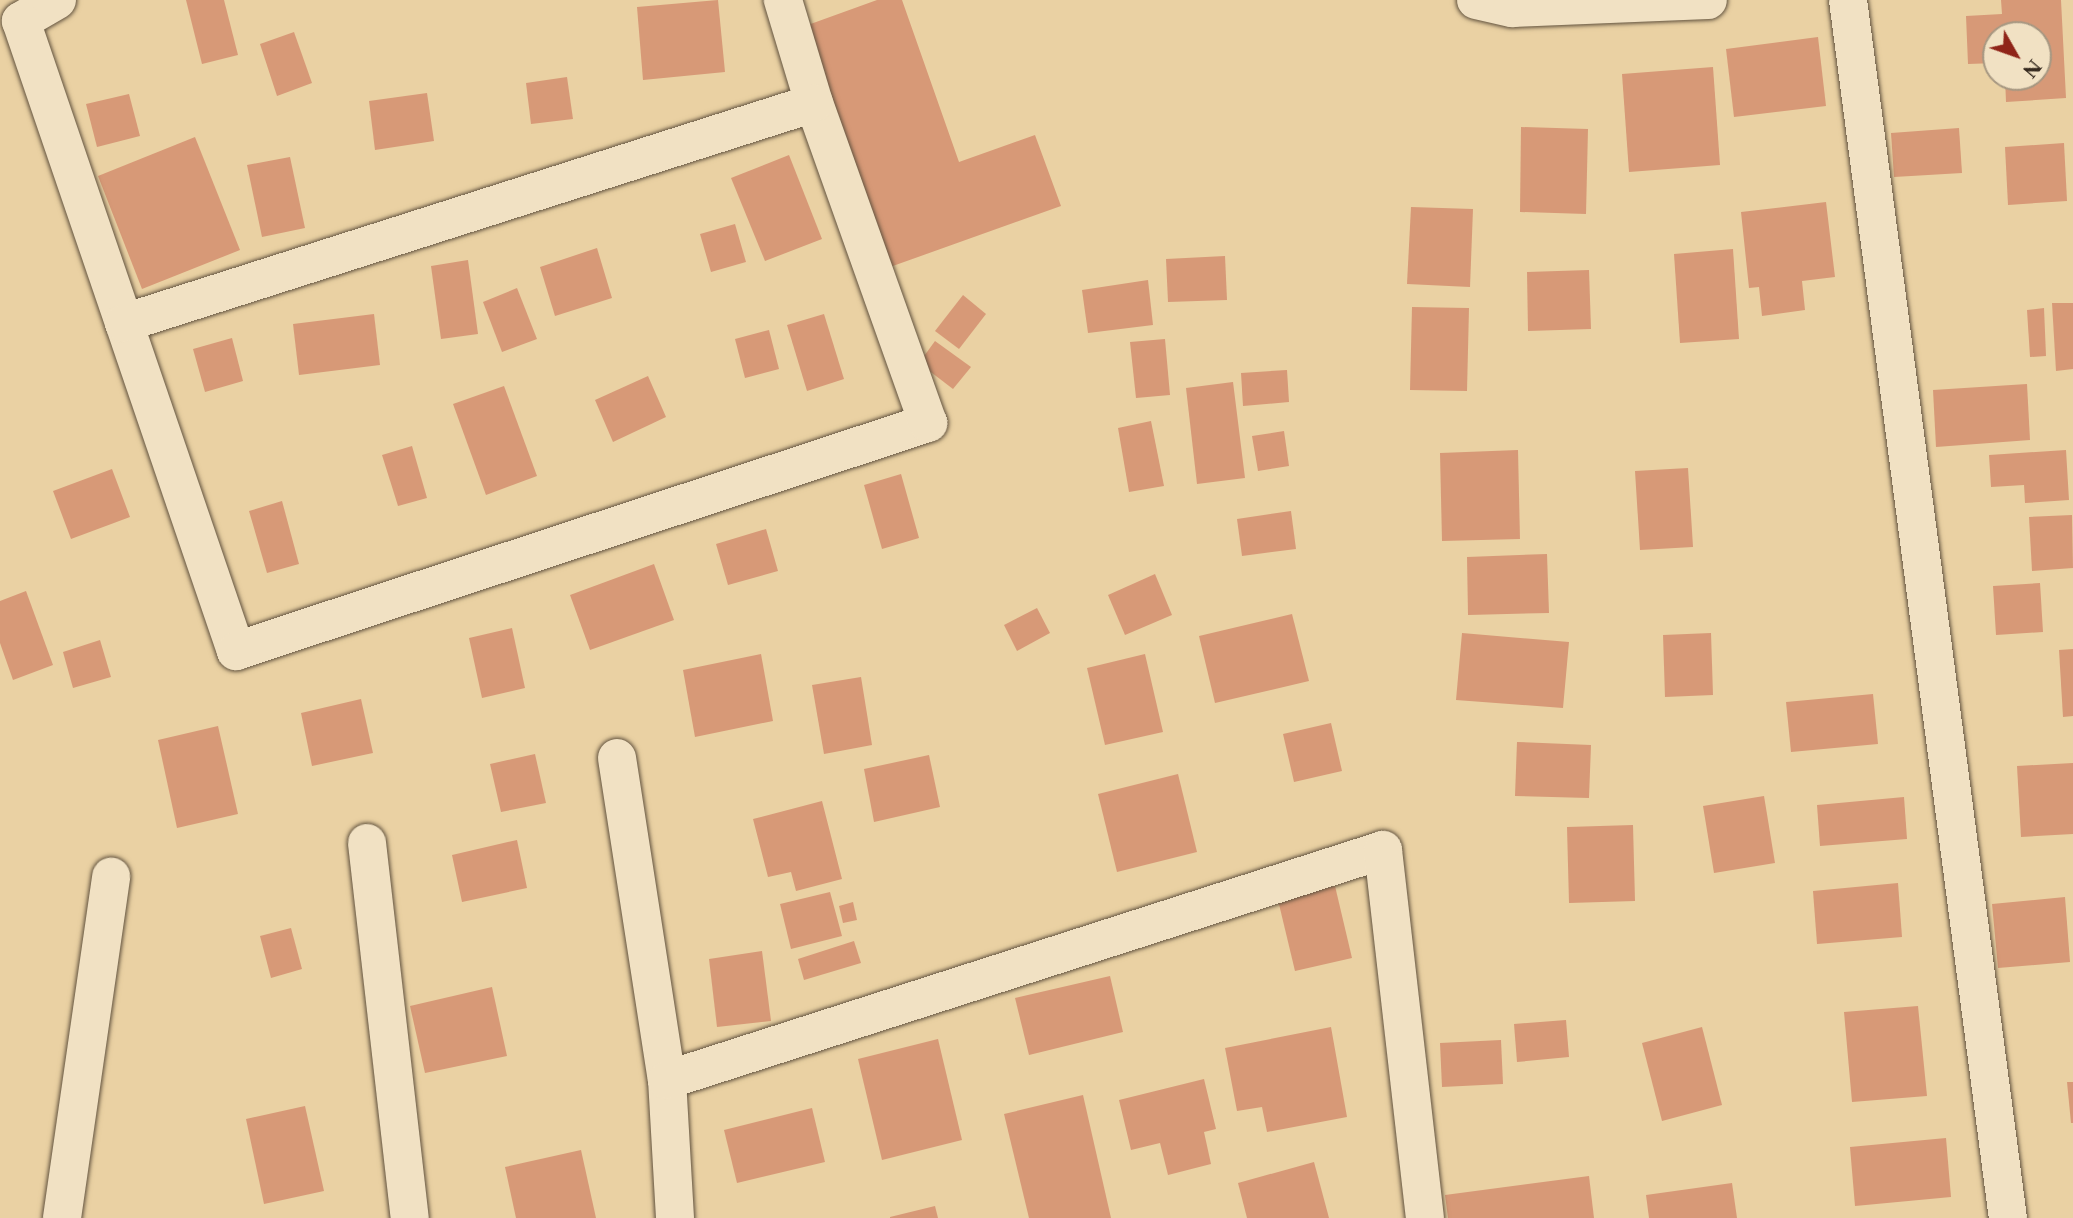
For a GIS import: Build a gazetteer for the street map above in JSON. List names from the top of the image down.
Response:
{
  "north": "bottom right"
}
